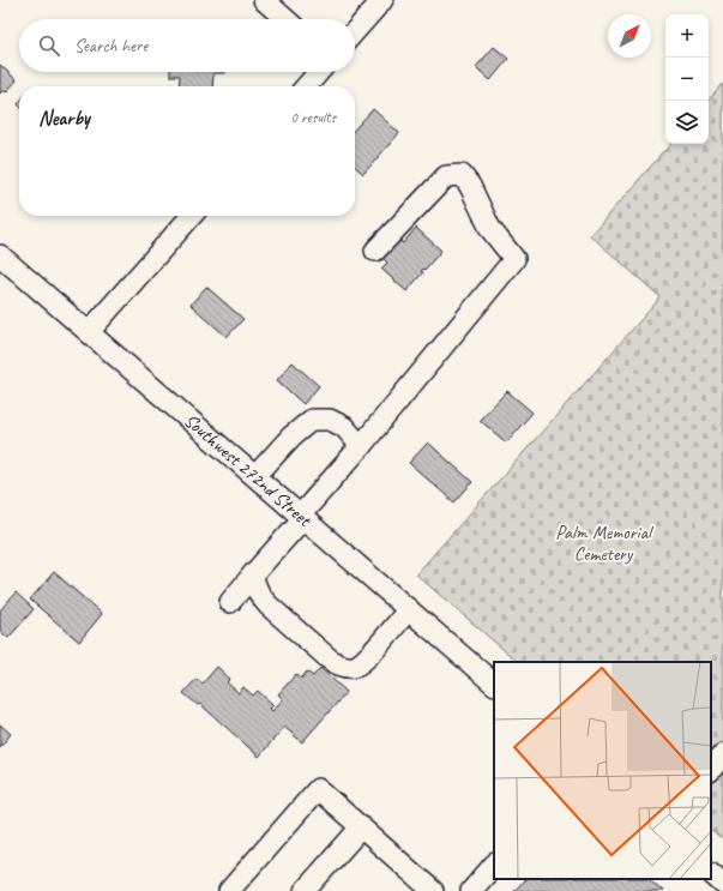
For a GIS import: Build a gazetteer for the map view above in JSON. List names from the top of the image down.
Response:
{
  "streets": {
    "street": ["Southwest 272nd Street"]
  },
  "parks": ["Palm Memorial Cemetery"],
  "north": "top right",
  "page": {
    "map_buttons": ["+", "−"],
    "search": "Search here",
    "heading": ["Nearby", "0 results"]
  }
}
